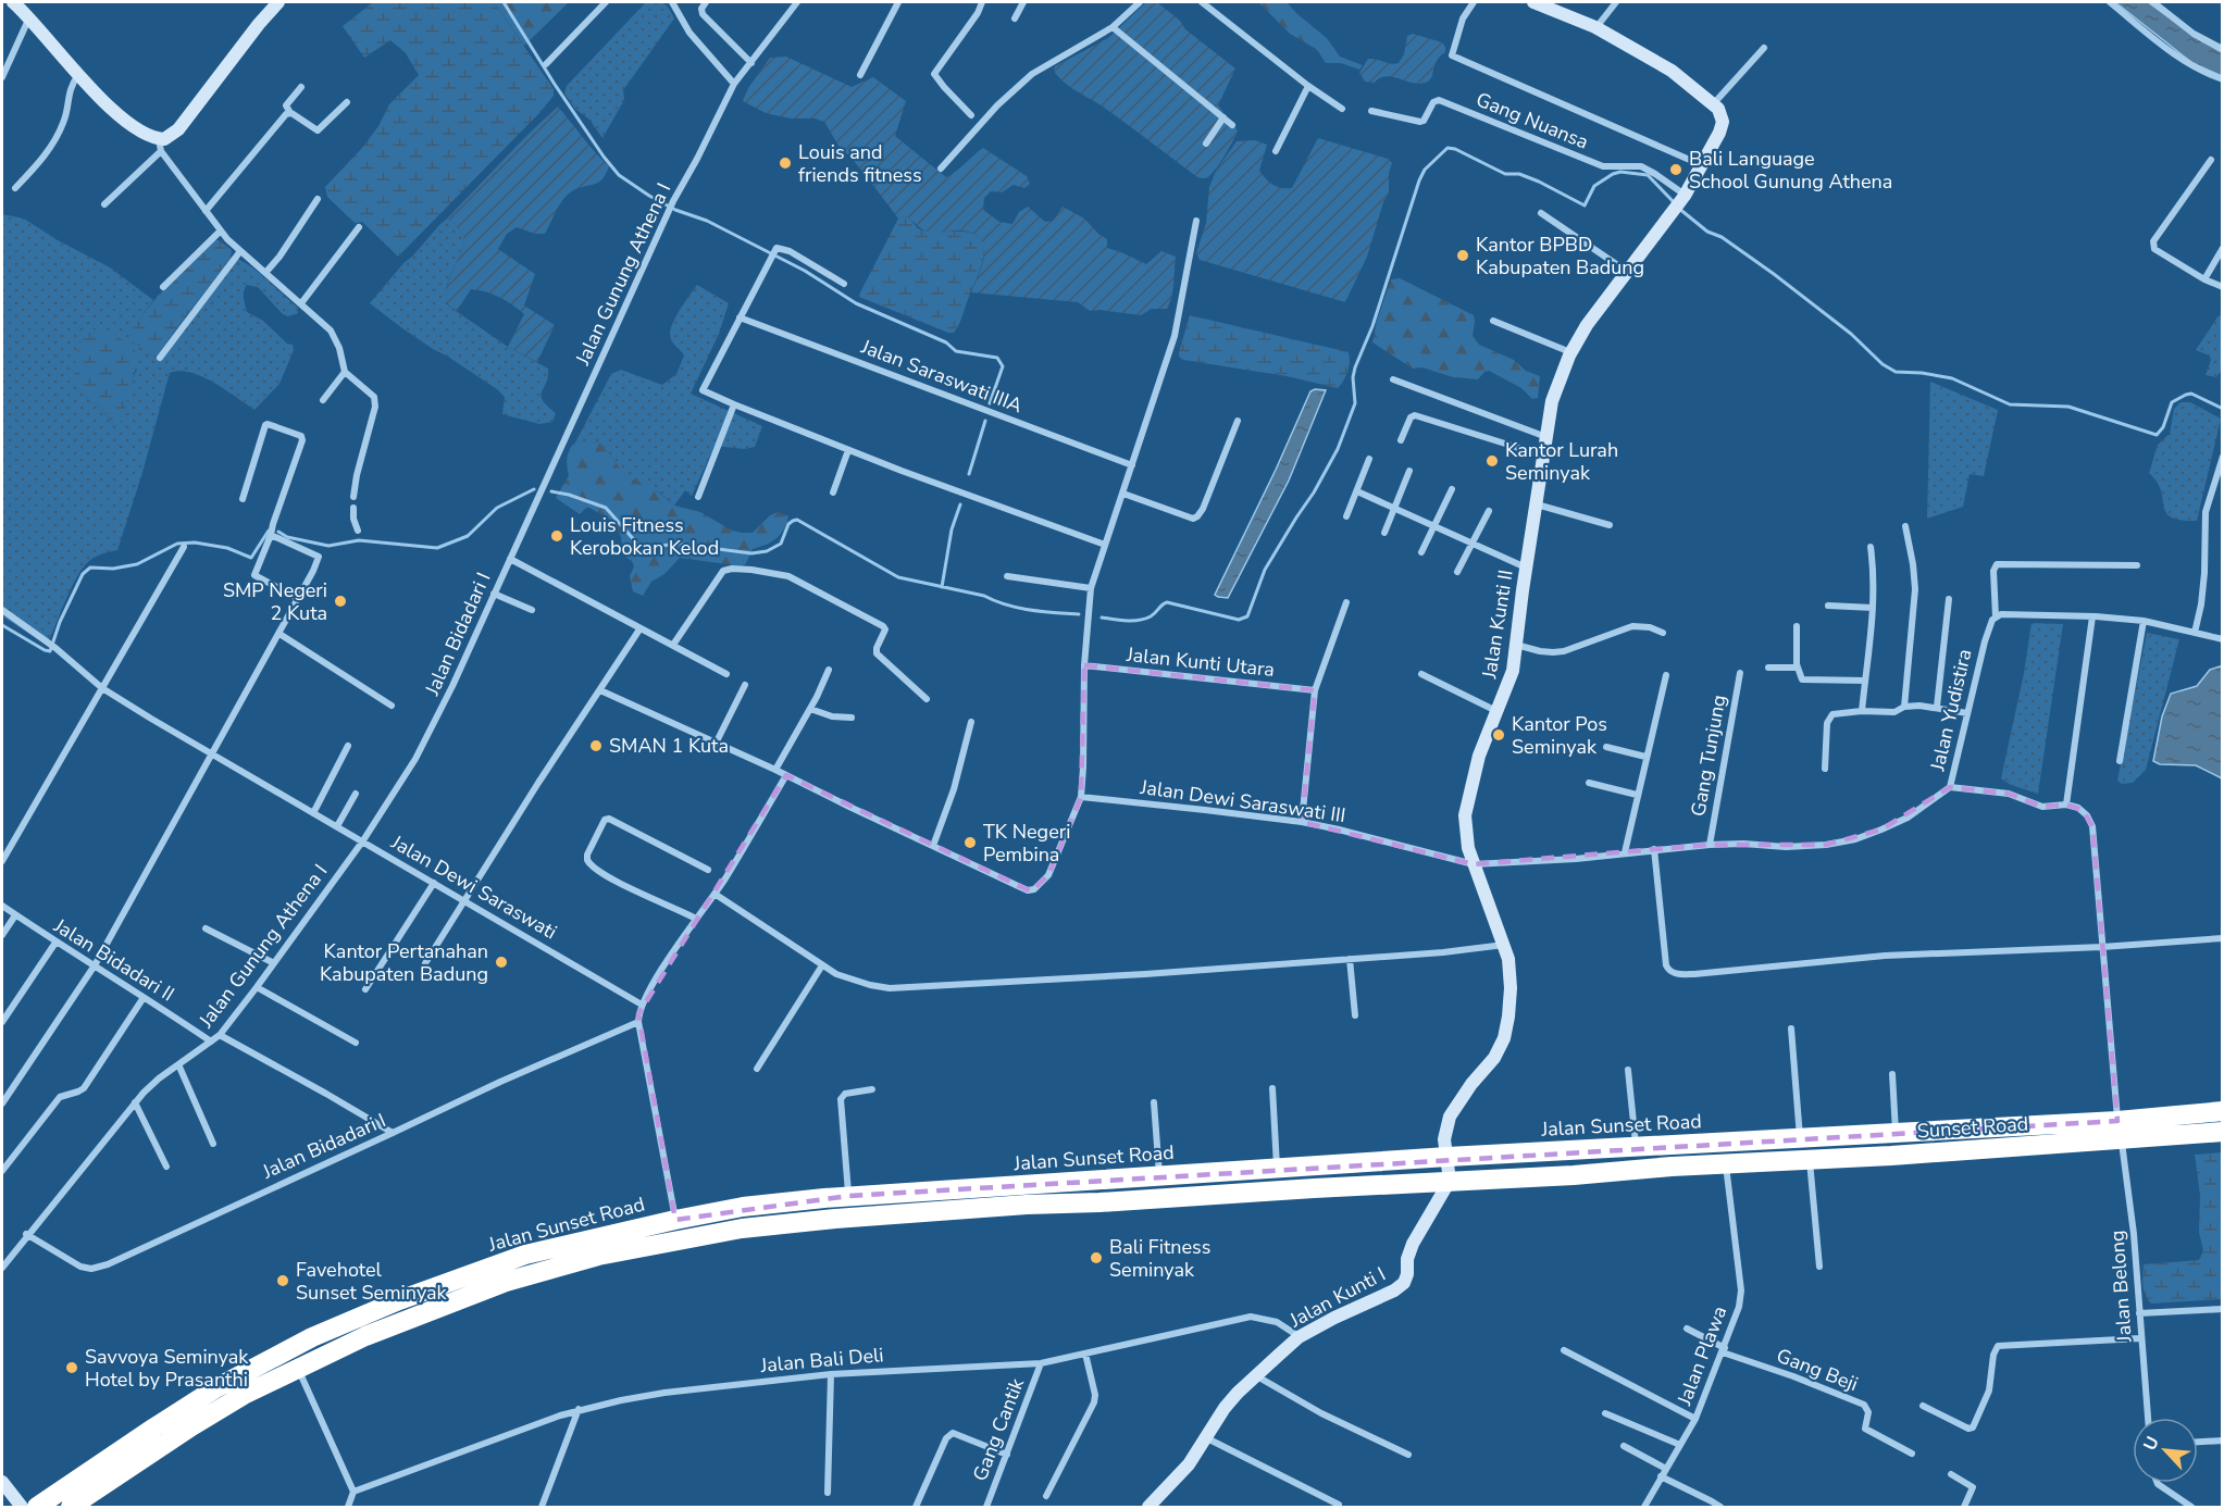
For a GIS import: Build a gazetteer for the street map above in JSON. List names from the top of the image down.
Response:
{
  "streets": {
    "highway": ["Jalan Sunset Road", "Sunset Road"],
    "street": [
      "Gang Nuansa",
      "Jalan Gunung Athena I",
      "Jalan Saraswati IIIA",
      "Jalan Kunti II",
      "Jalan Bidadari I",
      "Jalan Kunti Utara",
      "Jalan Yudistira",
      "Gang Tunjung",
      "Jalan Dewi Saraswati III",
      "Jalan Dewi Saraswati",
      "Jalan Bidadari II",
      "Jalan Belong",
      "Jalan Kunti I",
      "Jalan Plawa",
      "Jalan Bali Deli",
      "Gang Beji",
      "Gang Cantik"
    ]
  },
  "crossings": [
    ["Gang Nuansa", "Jalan Kunti II"],
    ["Jalan Gunung Athena I", "Jalan Bidadari I"],
    ["Jalan Gunung Athena I", "Jalan Dewi Saraswati"],
    ["Jalan Gunung Athena I", "Jalan Bidadari II"],
    ["Jalan Kunti II", "Jalan Yudistira"],
    ["Jalan Kunti II", "Jalan Dewi Saraswati III"],
    ["Jalan Kunti II", "Jalan Sunset Road"],
    ["Jalan Bidadari I", "Jalan Dewi Saraswati"],
    ["Jalan Yudistira", "Gang Tunjung"],
    ["Jalan Yudistira", "Jalan Dewi Saraswati III"],
    ["Jalan Sunset Road", "Sunset Road"],
    ["Jalan Sunset Road", "Jalan Belong"],
    ["Jalan Sunset Road", "Jalan Kunti I"],
    ["Jalan Sunset Road", "Jalan Plawa"],
    ["Sunset Road", "Jalan Belong"],
    ["Sunset Road", "Jalan Plawa"],
    ["Jalan Kunti I", "Jalan Bali Deli"],
    ["Jalan Plawa", "Gang Beji"],
    ["Jalan Bali Deli", "Gang Cantik"]
  ],
  "places": [
    "Louis and friends fitness",
    "Bali Language School Gunung Athena",
    "Kantor BPBD Kabupaten Badung",
    "Kantor Lurah Seminyak",
    "Louis Fitness Kerobokan Kelod",
    "SMP Negeri 2 Kuta",
    "Kantor Pos Seminyak",
    "SMAN 1 Kuta",
    "TK Negeri Pembina",
    "Kantor Pertanahan Kabupaten Badung",
    "Bali Fitness Seminyak",
    "Favehotel Sunset Seminyak",
    "Savvoya Seminyak Hotel by Prasanthi"
  ],
  "north": "top left"
}
